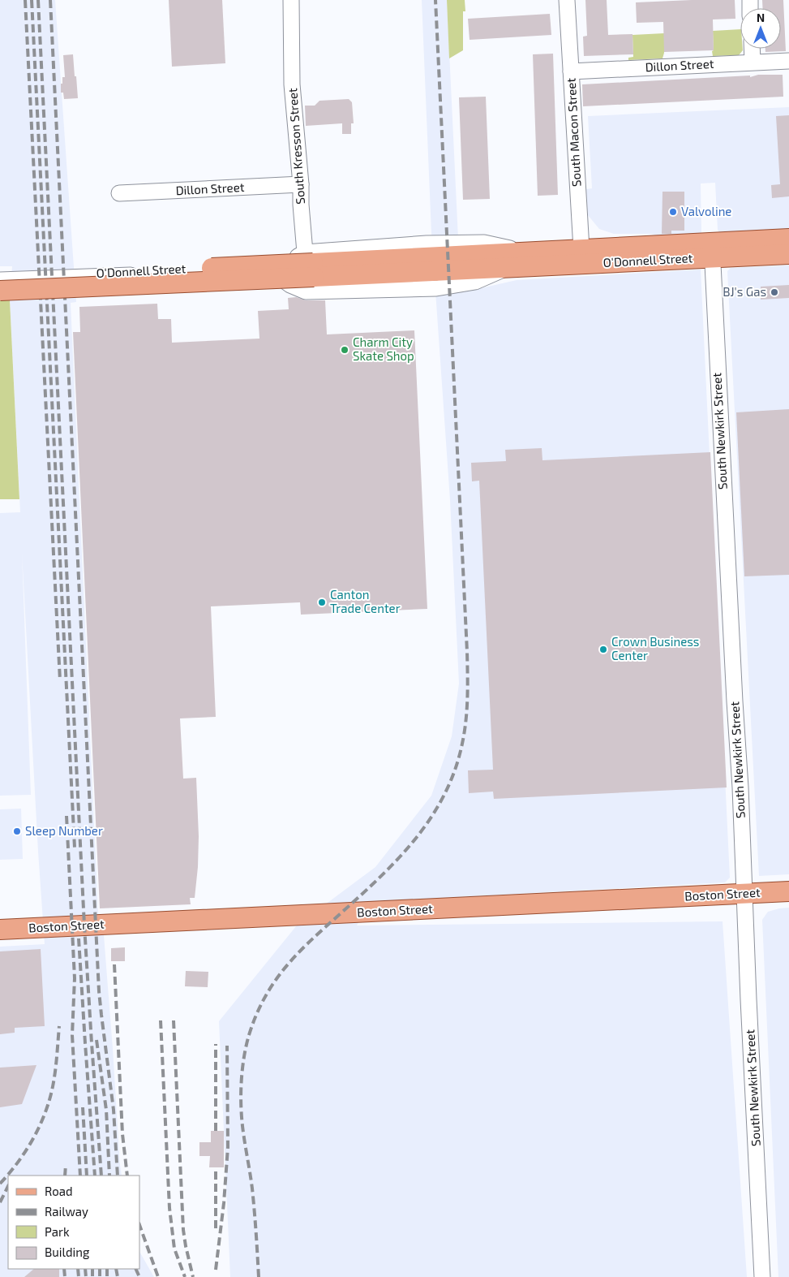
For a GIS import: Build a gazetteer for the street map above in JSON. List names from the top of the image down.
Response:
{
  "streets": {
    "main road": ["O'Donnell Street", "Boston Street"],
    "street": [
      "Dillon Street",
      "South Macon Street",
      "South Kresson Street",
      "South Newkirk Street"
    ]
  },
  "crossings": [
    ["Dillon Street", "South Macon Street"],
    ["Dillon Street", "South Kresson Street"],
    ["South Macon Street", "O'Donnell Street"],
    ["South Kresson Street", "O'Donnell Street"],
    ["O'Donnell Street", "South Newkirk Street"],
    ["South Newkirk Street", "Boston Street"]
  ],
  "places": [
    "Valvoline",
    "BJ's Gas",
    "Charm City Skate Shop",
    "Canton Trade Center",
    "Crown Business Center",
    "Sleep Number"
  ],
  "legend": [
    "Road",
    "Railway",
    "Park",
    "Building"
  ],
  "north": "top"
}
